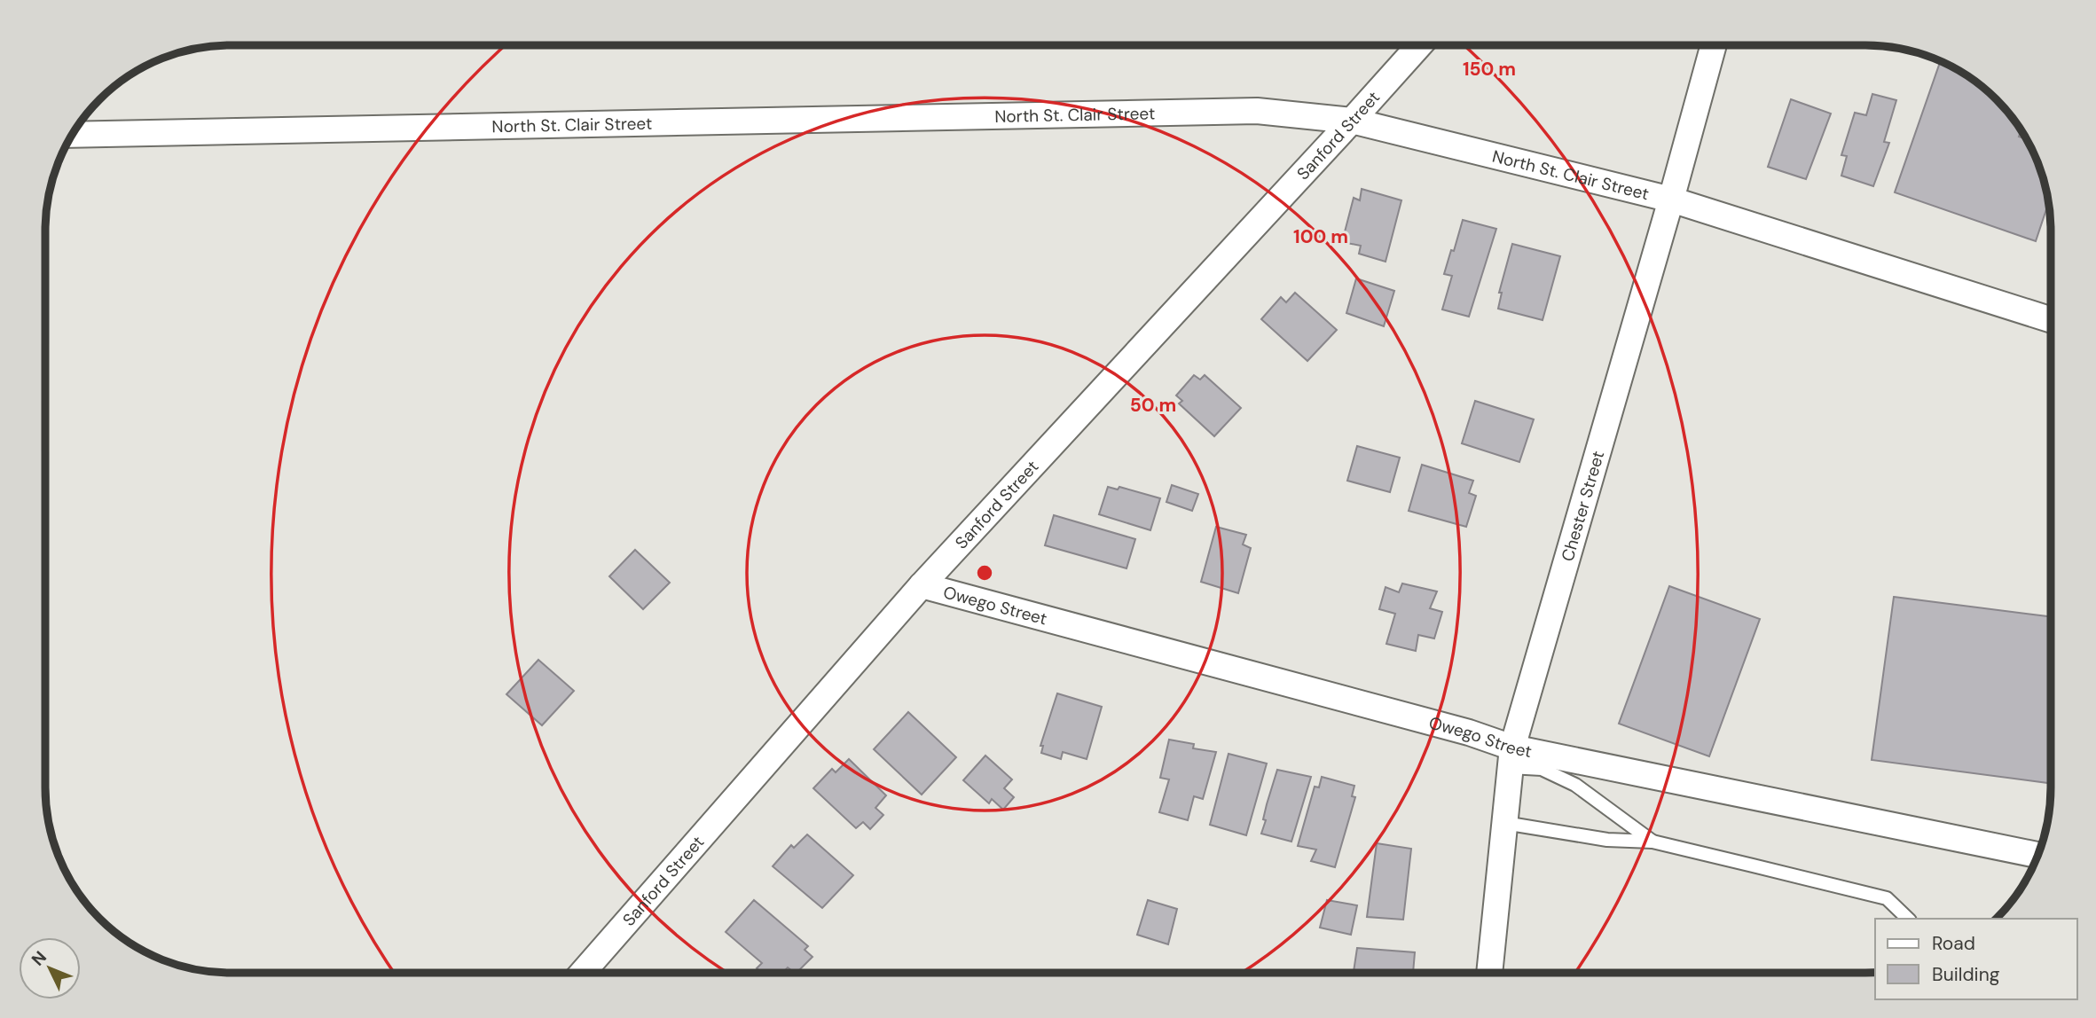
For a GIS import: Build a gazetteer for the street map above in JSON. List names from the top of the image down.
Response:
{
  "streets": {
    "street": [
      "North St. Clair Street",
      "Sanford Street",
      "Chester Street",
      "Owego Street"
    ]
  },
  "crossings": [
    ["North St. Clair Street", "Sanford Street"],
    ["North St. Clair Street", "Chester Street"],
    ["Sanford Street", "Owego Street"],
    ["Chester Street", "Owego Street"]
  ],
  "legend": ["Road", "Building"],
  "north": "top left",
  "rings": ["150 m", "100 m", "50 m"]
}
